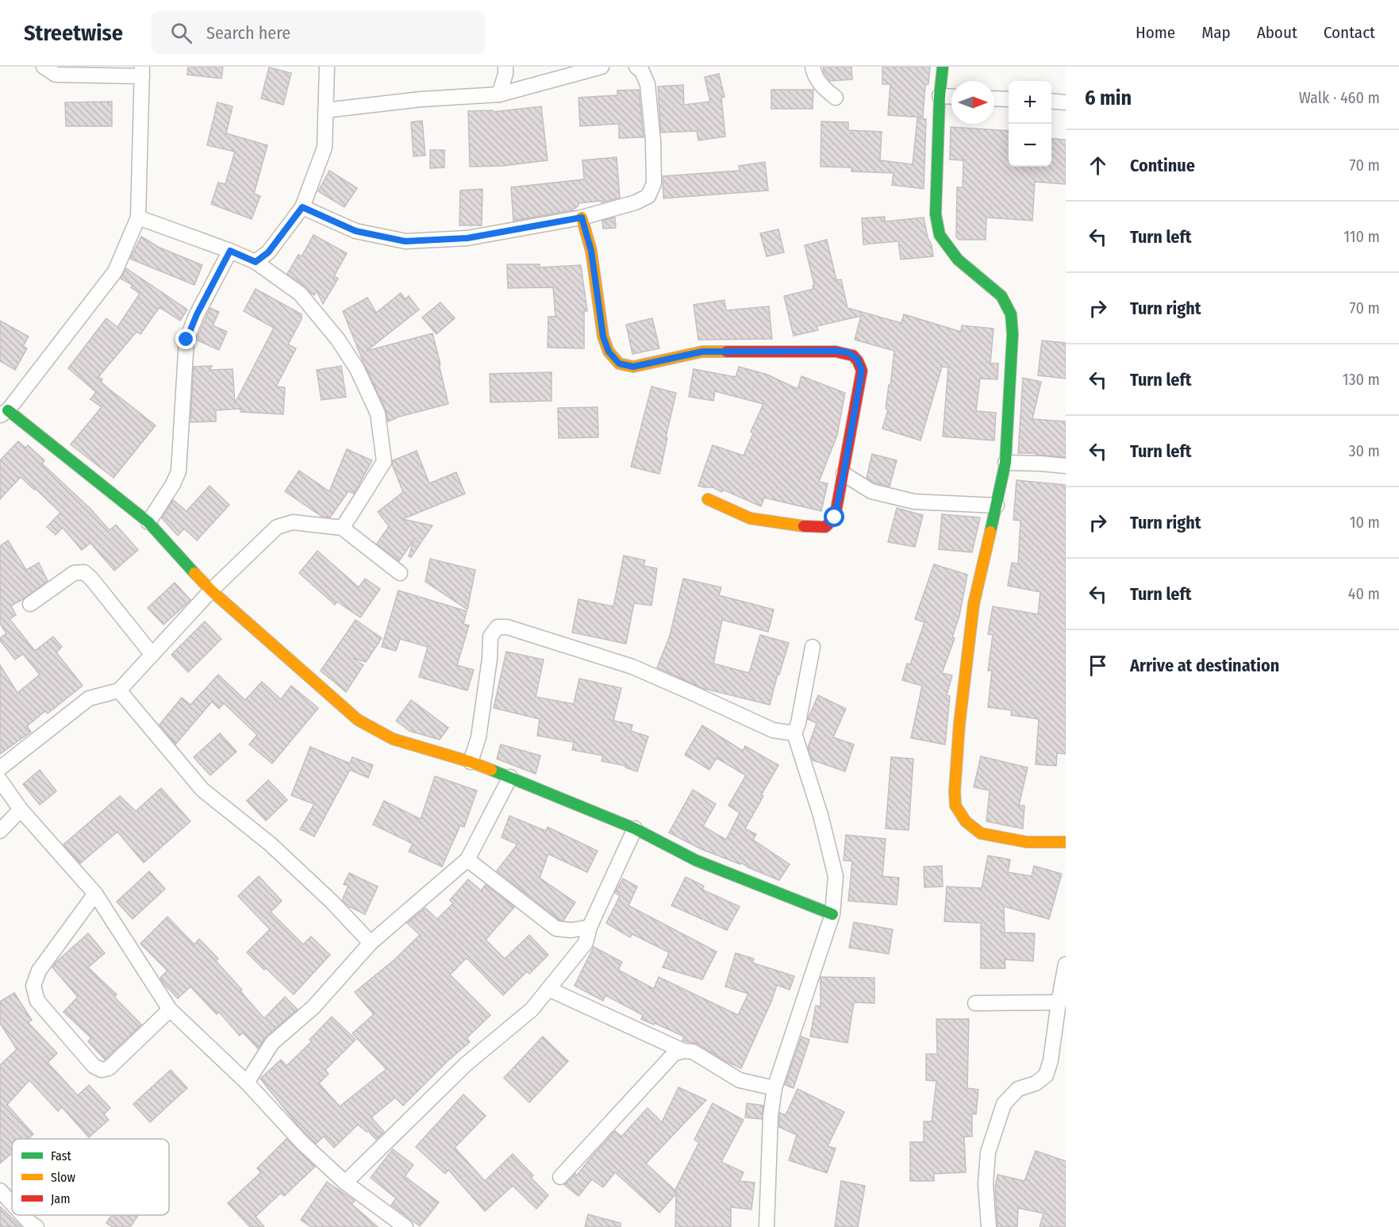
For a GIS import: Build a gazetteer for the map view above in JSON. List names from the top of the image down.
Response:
{
  "legend": ["Fast", "Slow", "Jam"],
  "north": "right",
  "page": {
    "header": "Streetwise",
    "search": "Search here",
    "nav": [
      "Home",
      "Map",
      "About",
      "Contact"
    ],
    "heading": ["6 min", "Walk · 460 m"],
    "map_buttons": ["+", "−"],
    "list": [
      ["Continue", "70 m"],
      ["Turn left", "110 m"],
      ["Turn right", "70 m"],
      ["Turn left", "130 m"],
      ["Turn left", "30 m"],
      ["Turn right", "10 m"],
      ["Turn left", "40 m"],
      "Arrive at destination"
    ]
  }
}
